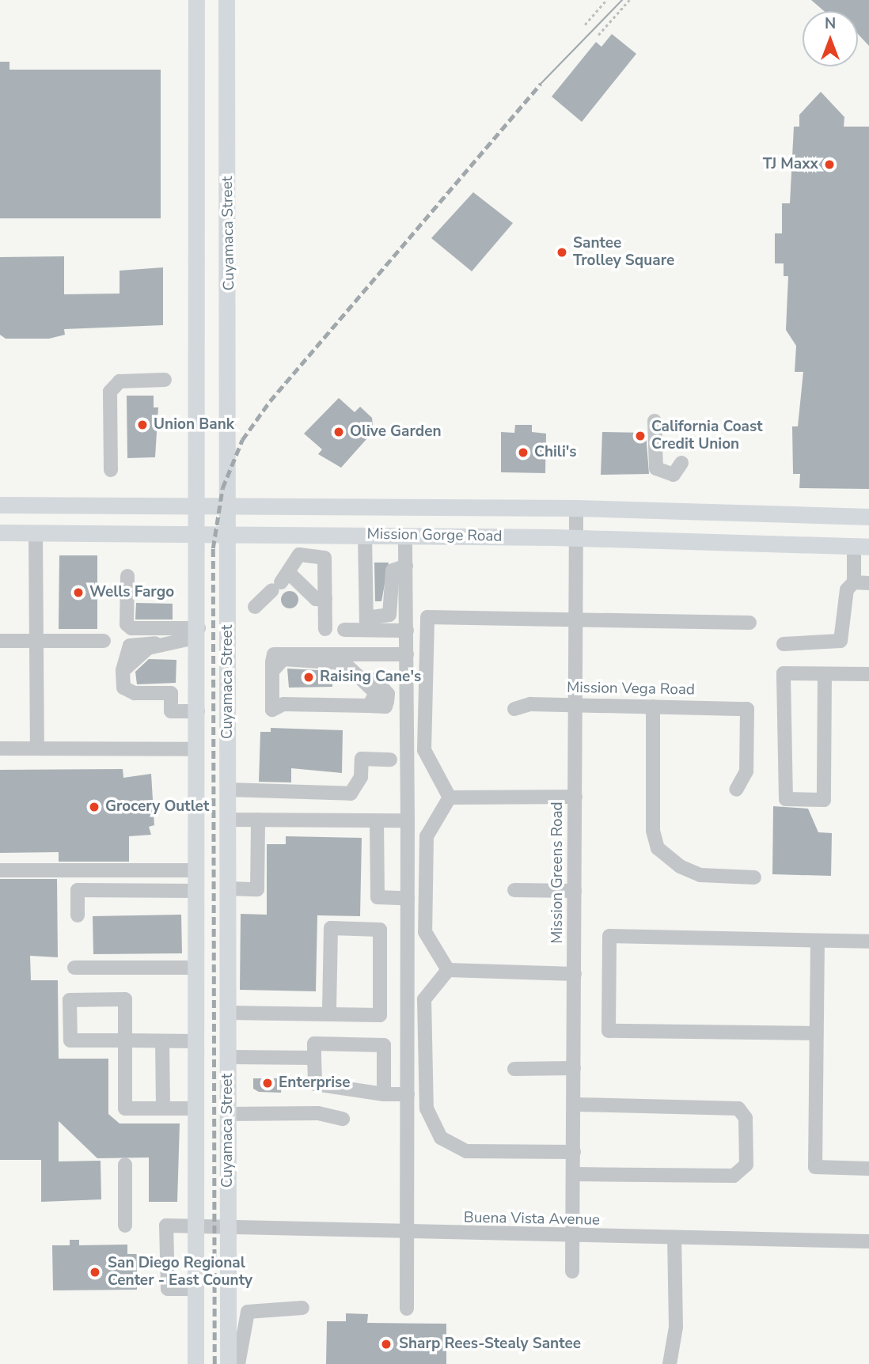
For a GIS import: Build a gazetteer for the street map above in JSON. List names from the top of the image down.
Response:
{
  "streets": {
    "main road": ["Cuyamaca Street", "Mission Gorge Road"],
    "street": ["Mission Vega Road", "Mission Greens Road", "Buena Vista Avenue"]
  },
  "crossings": [
    ["Cuyamaca Street", "Mission Gorge Road"],
    ["Cuyamaca Street", "Buena Vista Avenue"],
    ["Mission Gorge Road", "Mission Greens Road"],
    ["Mission Vega Road", "Mission Greens Road"],
    ["Mission Greens Road", "Buena Vista Avenue"]
  ],
  "places": [
    "TJ Maxx",
    "Santee Trolley Square",
    "Union Bank",
    "Olive Garden",
    "California Coast Credit Union",
    "Chili's",
    "Wells Fargo",
    "Raising Cane's",
    "Grocery Outlet",
    "Enterprise",
    "San Diego Regional Center - East County",
    "Sharp Rees-Stealy Santee"
  ],
  "north": "top"
}
